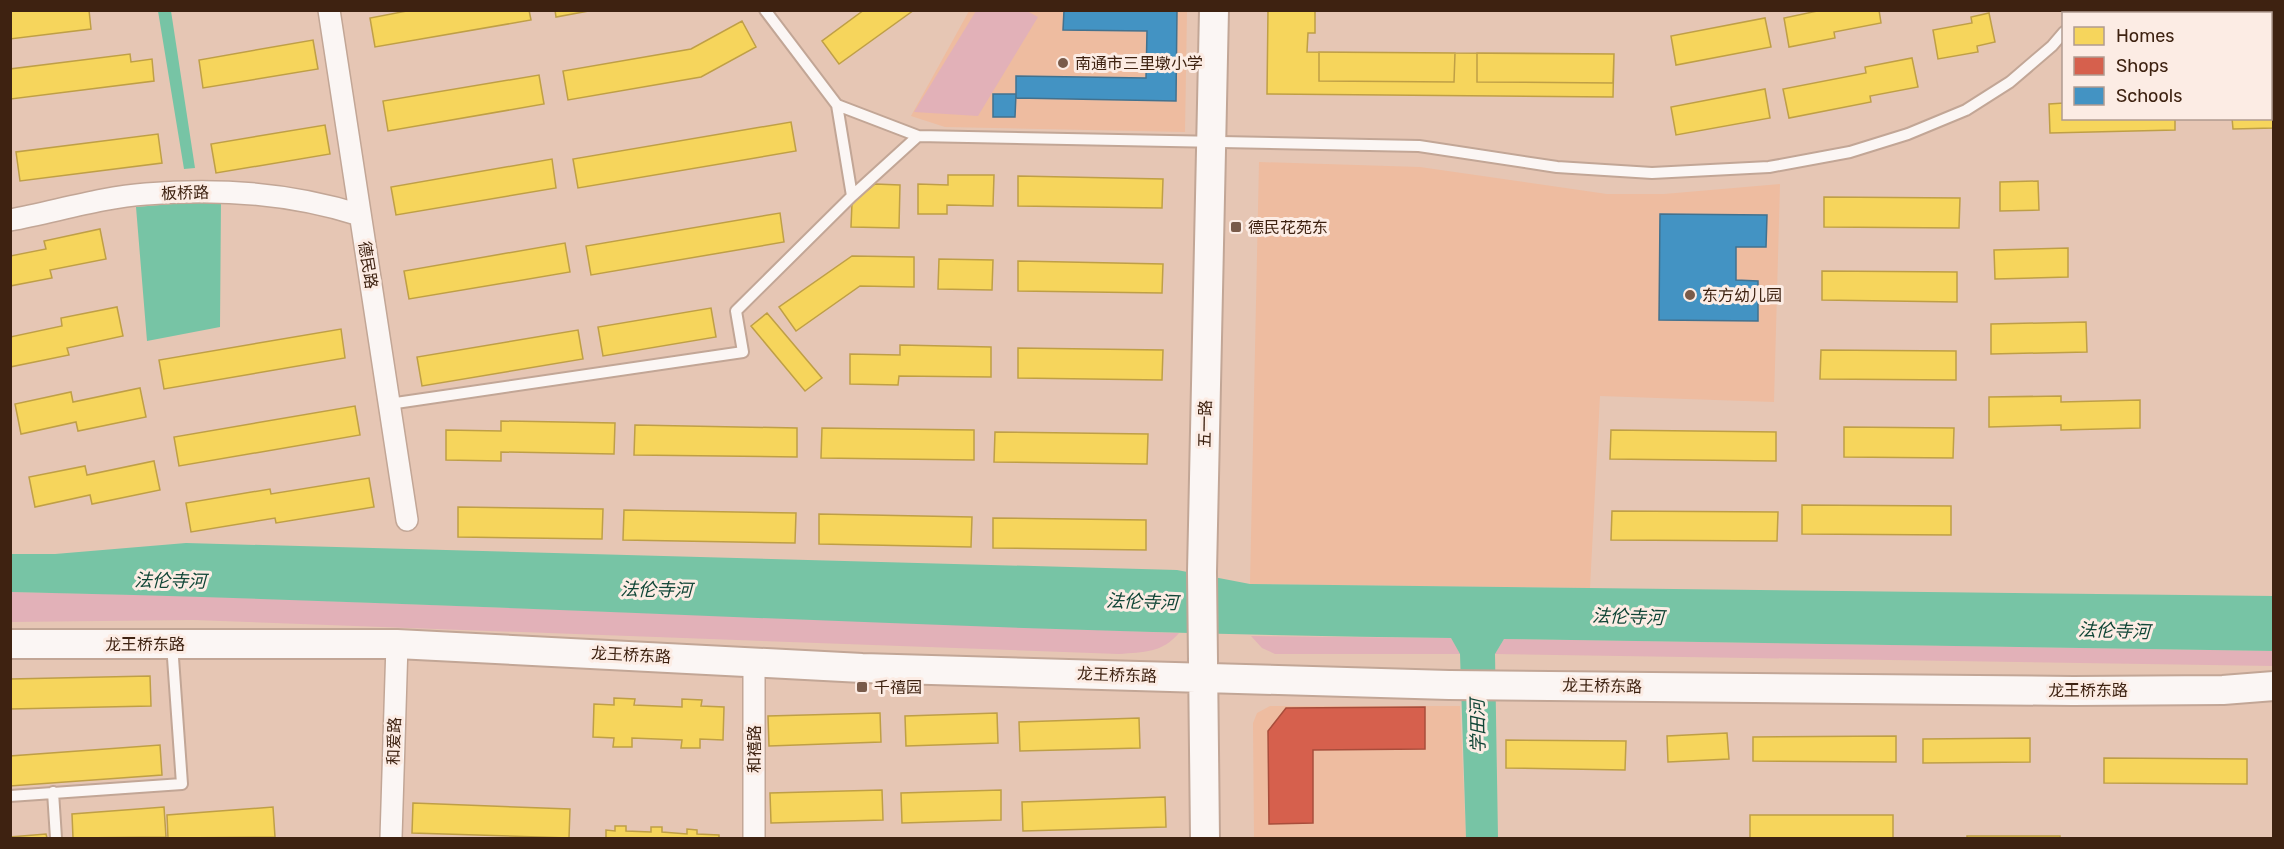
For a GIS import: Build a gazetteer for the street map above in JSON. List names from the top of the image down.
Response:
{
  "streets": {
    "main road": ["五一路", "龙王桥东路"],
    "street": [
      "板桥路",
      "德民路",
      "和爱路",
      "和禧路"
    ]
  },
  "crossings": [
    ["板桥路", "德民路"],
    ["五一路", "龙王桥东路"],
    ["龙王桥东路", "和爱路"],
    ["龙王桥东路", "和禧路"]
  ],
  "water": ["法伦寺河", "学田河"],
  "places": {
    "other": ["南通市三里墩小学", "东方幼儿园"],
    "transit": ["德民花苑东", "千禧园"]
  },
  "legend": ["Homes", "Shops", "Schools"]
}
